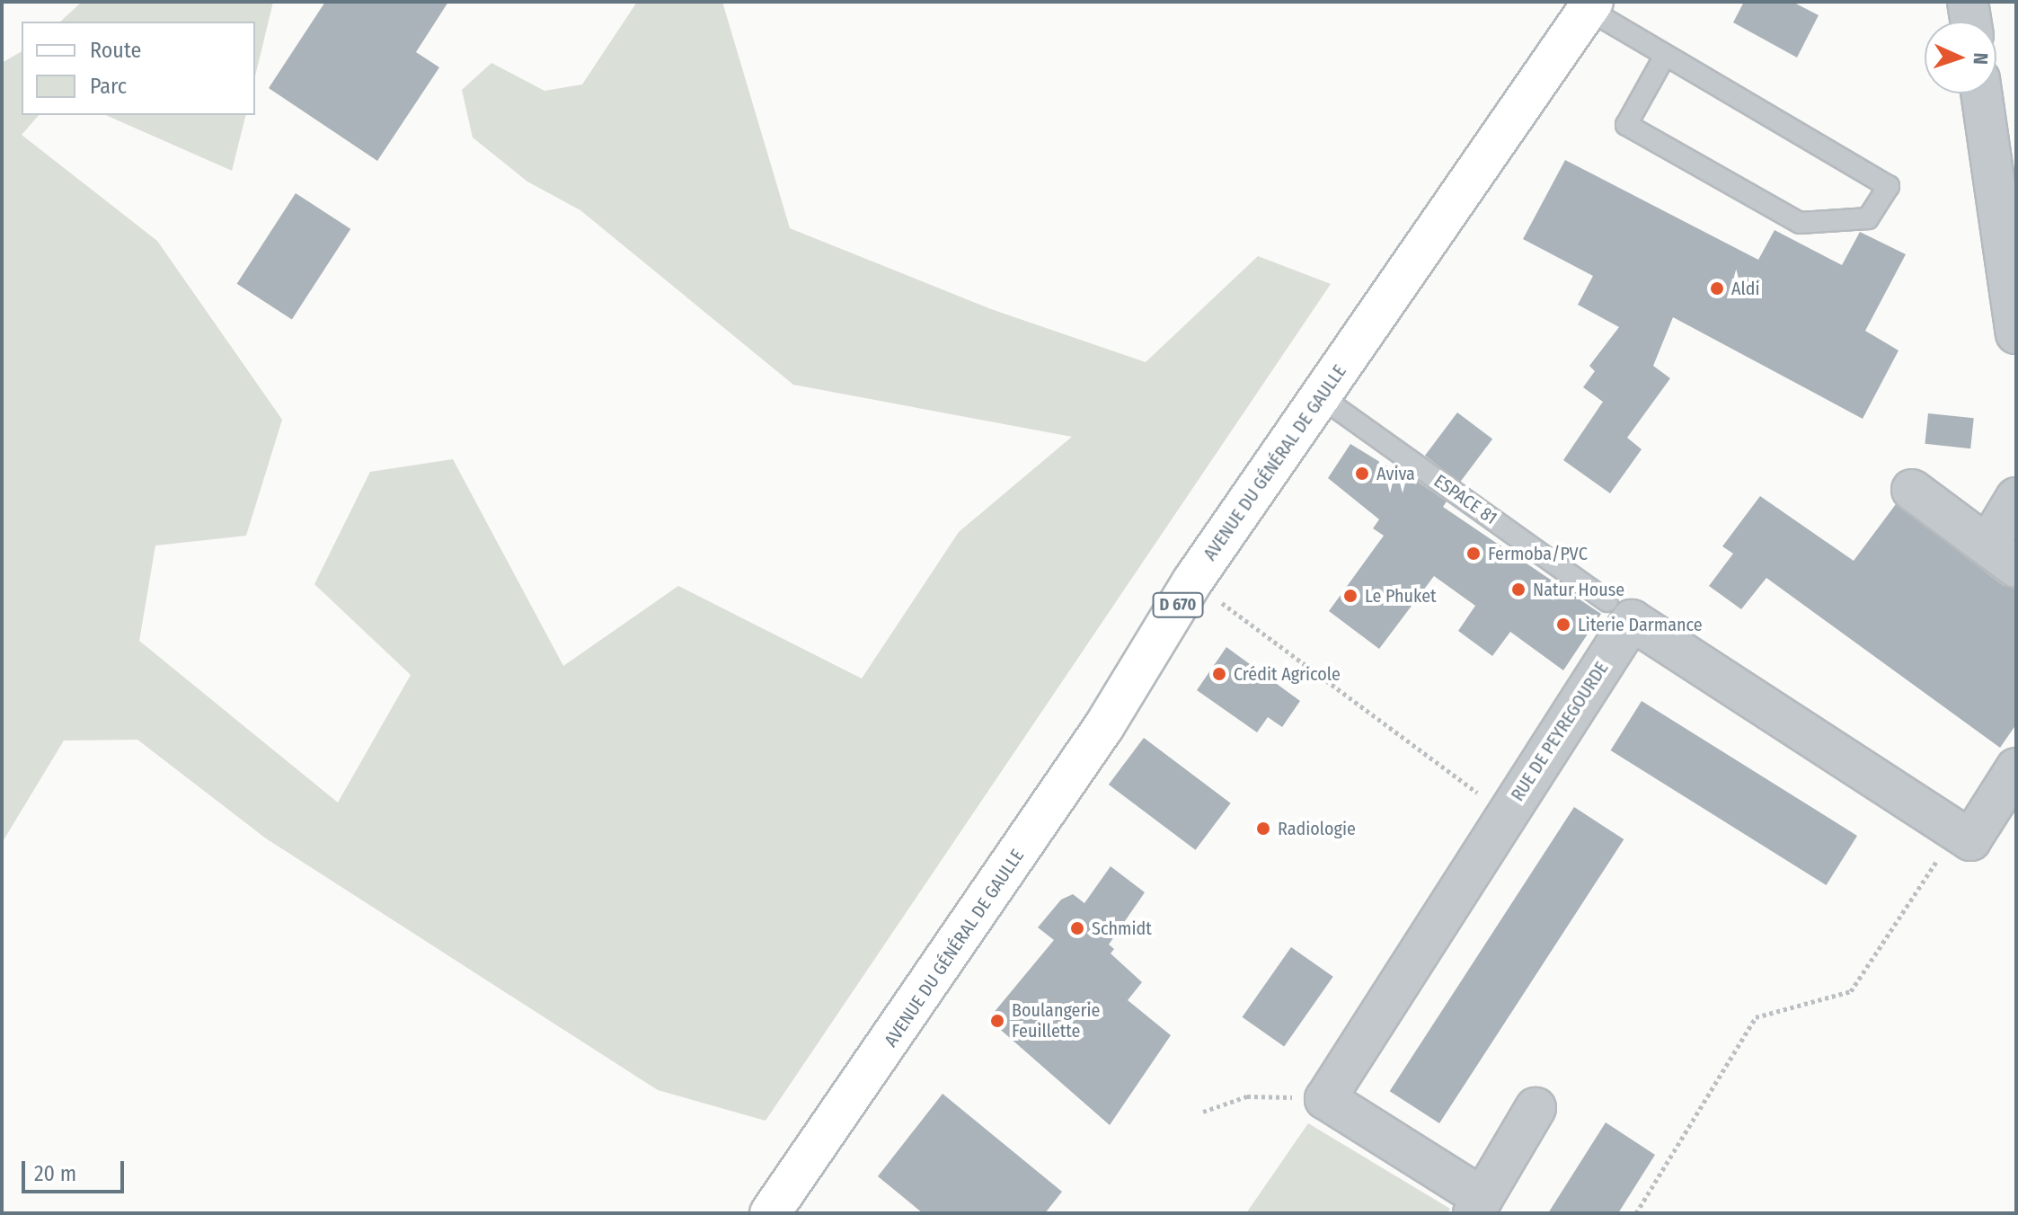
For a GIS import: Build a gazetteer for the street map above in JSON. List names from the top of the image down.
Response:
{
  "streets": {
    "main road": ["AVENUE DU GÉNÉRAL DE GAULLE", "D 670"],
    "street": ["RUE DE PEYREGOURDE"],
    "lane": ["ESPACE 81"]
  },
  "crossings": [
    ["AVENUE DU GÉNÉRAL DE GAULLE", "ESPACE 81"]
  ],
  "places": [
    "Aldi",
    "Aviva",
    "Fermoba/PVC",
    "Natur House",
    "Le Phuket",
    "Literie Darmance",
    "Crédit Agricole",
    "Radiologie",
    "Schmidt",
    "Boulangerie Feuillette"
  ],
  "legend": ["Route", "Parc"],
  "scale_bar": "20 m",
  "north": "right"
}
